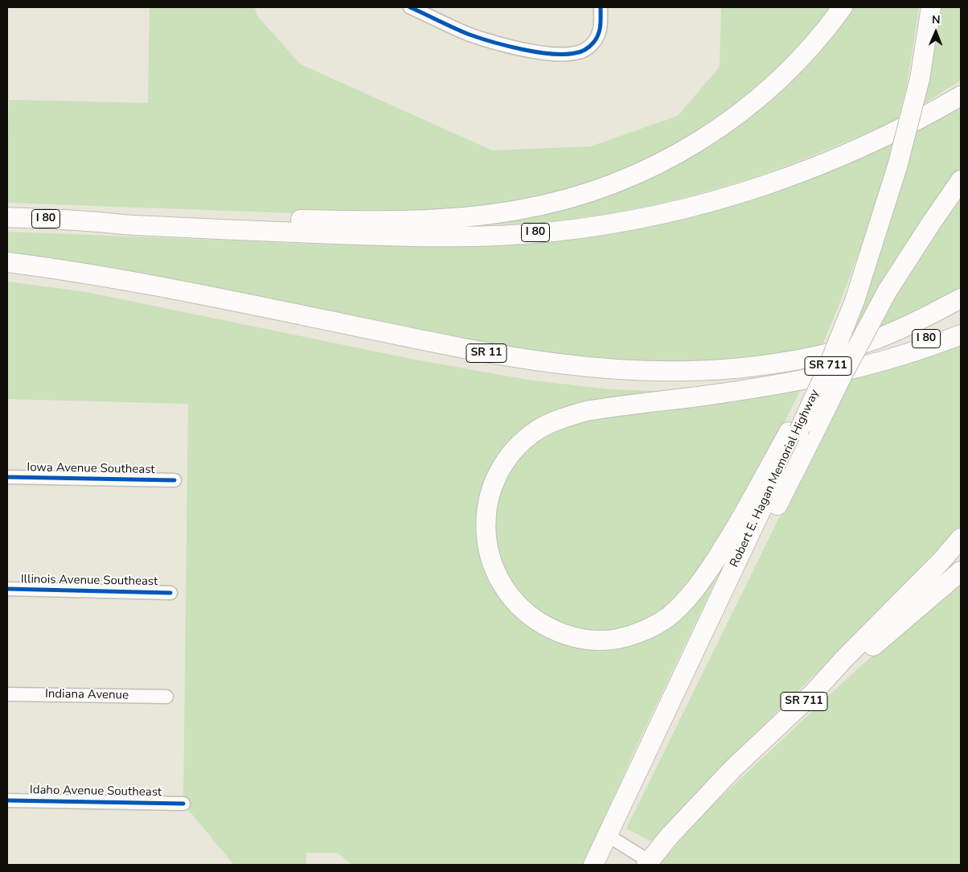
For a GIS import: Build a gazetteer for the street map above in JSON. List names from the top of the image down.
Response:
{
  "streets": {
    "highway": [
      "I 80",
      "SR 11",
      "SR 711",
      "Robert E. Hagan Memorial Highway"
    ],
    "street": [
      "Iowa Avenue Southeast",
      "Illinois Avenue Southeast",
      "Indiana Avenue",
      "Idaho Avenue Southeast"
    ]
  },
  "north": "top"
}
